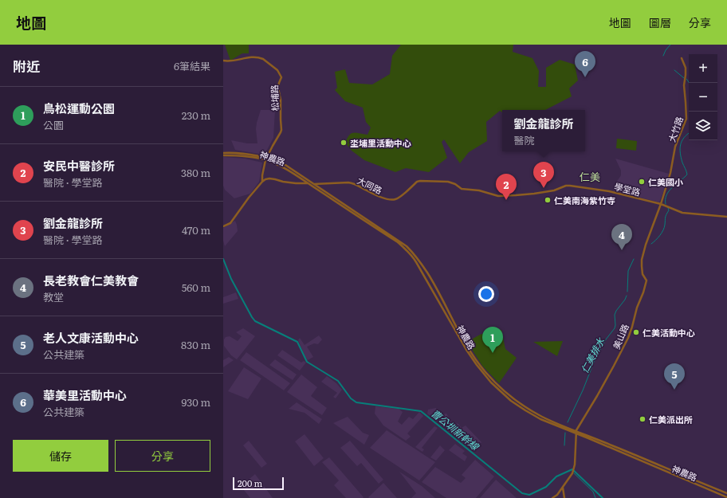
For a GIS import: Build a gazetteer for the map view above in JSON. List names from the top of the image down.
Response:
{
  "streets": {
    "street": [
      "松埔路",
      "大竹路",
      "神農路",
      "大同路",
      "學堂路",
      "美山路"
    ]
  },
  "crossings": [
    ["松埔路", "神農路"],
    ["松埔路", "大同路"],
    ["大竹路", "學堂路"],
    ["大竹路", "美山路"],
    ["神農路", "大同路"],
    ["神農路", "美山路"],
    ["大同路", "學堂路"],
    ["學堂路", "美山路"]
  ],
  "districts": ["仁美"],
  "water": ["仁美排水", "曹公圳新幹線"],
  "places": [
    "坔埔里活動中心",
    "仁美國小",
    "仁美南海紫竹寺",
    "仁美活動中心",
    "仁美派出所"
  ],
  "scale_bar": "200 m",
  "page": {
    "header": "地圖",
    "nav": ["地圖", "圖層", "分享"],
    "heading": ["附近", "6筆結果"],
    "pins": [
      "6",
      "3",
      "2",
      "4",
      "1",
      "5"
    ],
    "map_buttons": ["+", "−"],
    "list": [
      {
        "mark": "1",
        "name": "鳥松運動公園",
        "note": "公園",
        "value": "230 m"
      },
      {
        "mark": "2",
        "name": "安民中醫診所",
        "note": "醫院 · 學堂路",
        "value": "380 m"
      },
      {
        "mark": "3",
        "name": "劉金龍診所",
        "note": "醫院 · 學堂路",
        "value": "470 m"
      },
      {
        "mark": "4",
        "name": "長老教會仁美教會",
        "note": "教堂",
        "value": "560 m"
      },
      {
        "mark": "5",
        "name": "老人文康活動中心",
        "note": "公共建築",
        "value": "830 m"
      },
      {
        "mark": "6",
        "name": "華美里活動中心",
        "note": "公共建築",
        "value": "930 m"
      }
    ],
    "popup": ["劉金龍診所", "醫院"],
    "buttons": ["儲存", "分享"],
    "scale": "200 m"
  }
}
